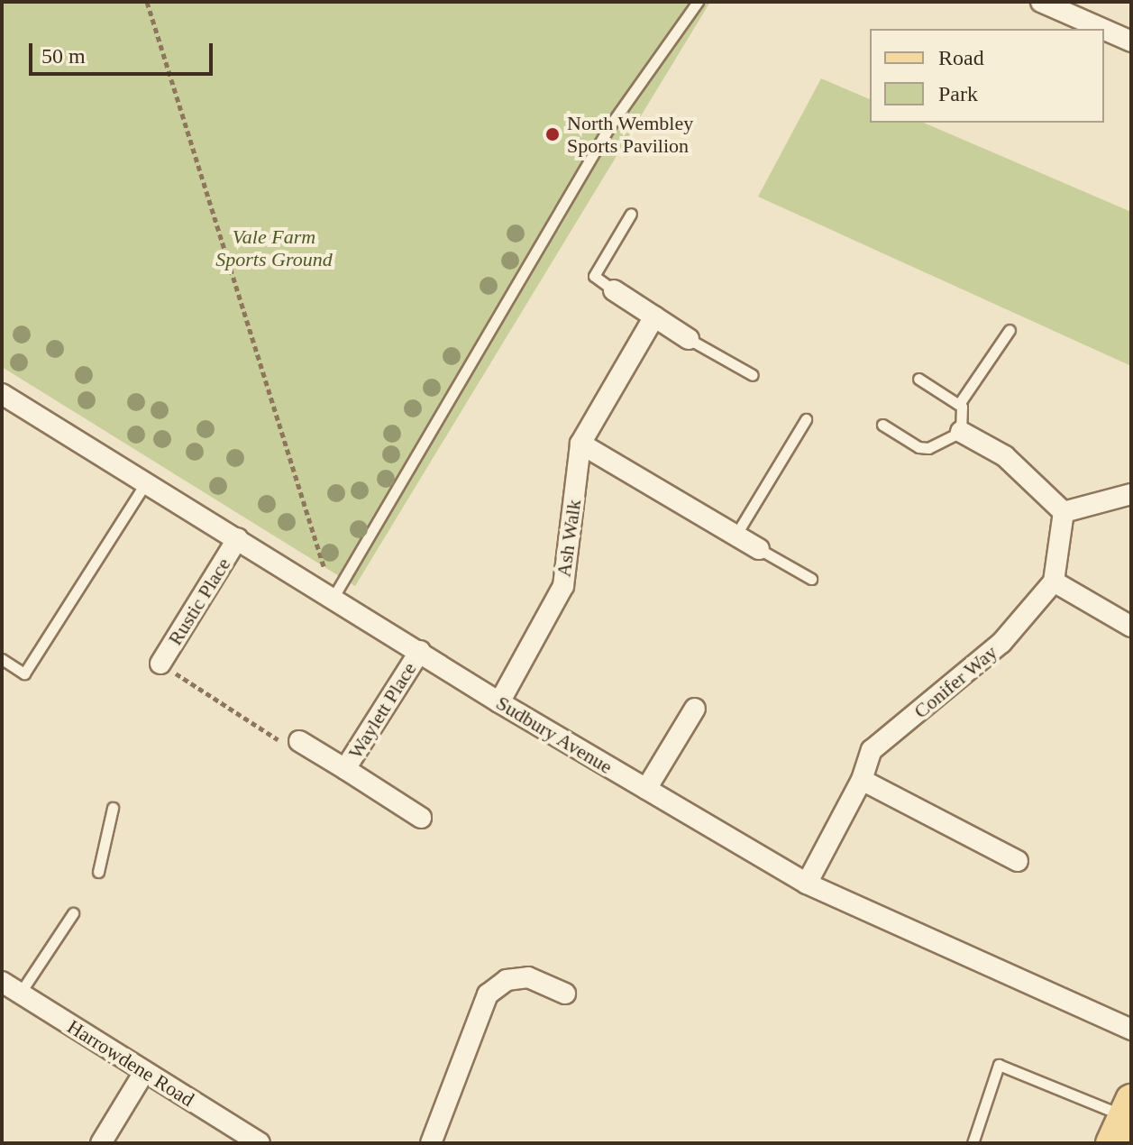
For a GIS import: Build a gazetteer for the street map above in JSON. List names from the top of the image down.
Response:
{
  "streets": {
    "street": [
      "Ash Walk",
      "Rustic Place",
      "Conifer Way",
      "Waylett Place",
      "Sudbury Avenue",
      "Harrowdene Road"
    ]
  },
  "crossings": [
    ["Ash Walk", "Sudbury Avenue"],
    ["Rustic Place", "Sudbury Avenue"],
    ["Conifer Way", "Sudbury Avenue"],
    ["Waylett Place", "Sudbury Avenue"]
  ],
  "parks": ["Vale Farm Sports Ground"],
  "places": ["North Wembley Sports Pavilion"],
  "legend": ["Road", "Park"],
  "scale_bar": "50 m"
}
